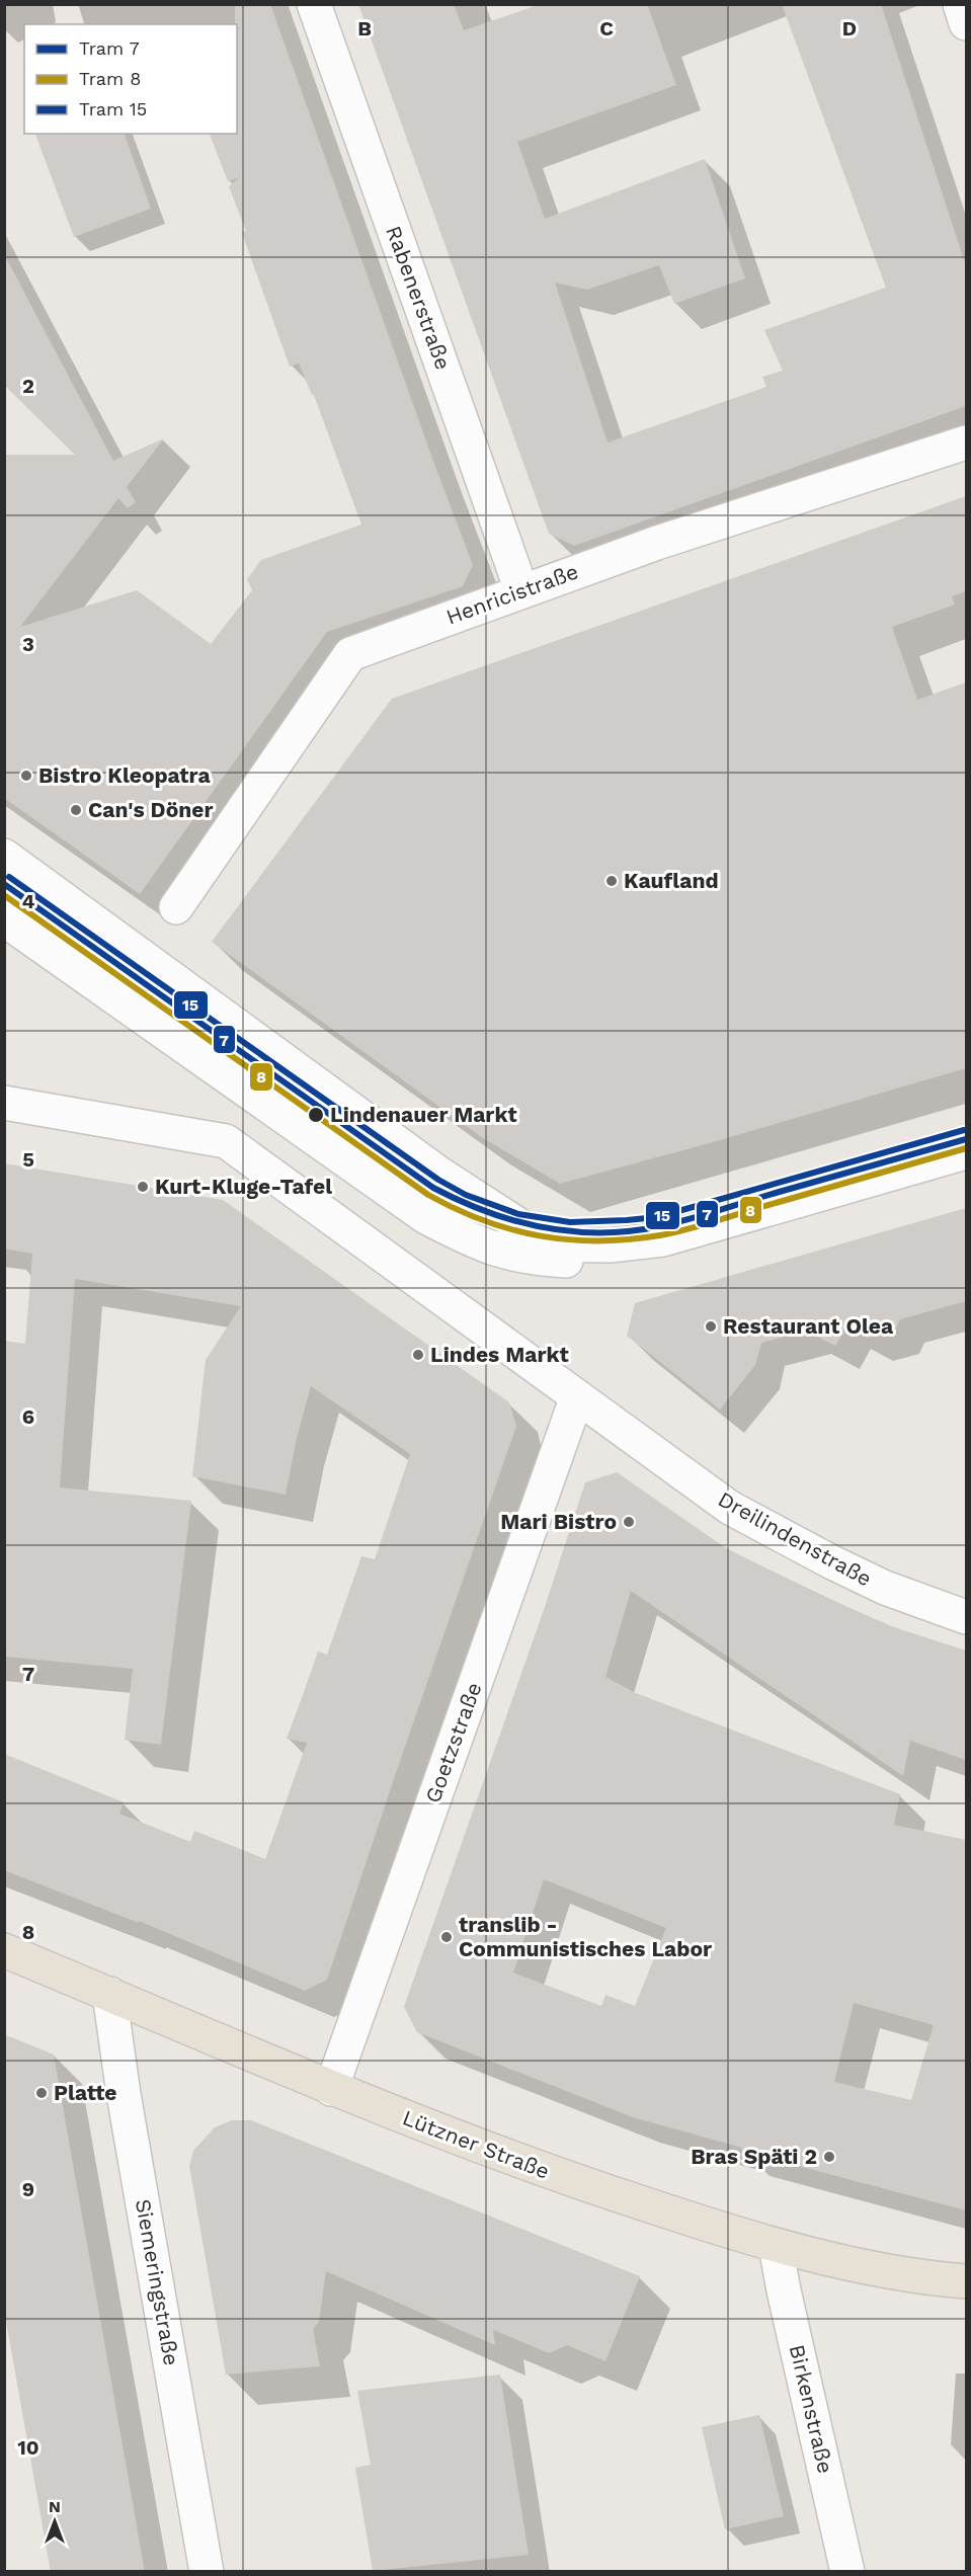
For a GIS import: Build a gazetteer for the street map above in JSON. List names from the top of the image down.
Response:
{
  "streets": {
    "main road": ["Lützner Straße"],
    "street": [
      "Rabenerstraße",
      "Henricistraße",
      "Dreilindenstraße",
      "Goetzstraße",
      "Siemeringstraße",
      "Birkenstraße"
    ]
  },
  "crossings": [
    ["Rabenerstraße", "Henricistraße"],
    ["Dreilindenstraße", "Goetzstraße"],
    ["Goetzstraße", "Lützner Straße"],
    ["Lützner Straße", "Siemeringstraße"],
    ["Lützner Straße", "Birkenstraße"]
  ],
  "places": [
    "Bistro Kleopatra",
    "Can's Döner",
    "Kaufland",
    "Lindenauer Markt",
    "Kurt-Kluge-Tafel",
    "Restaurant Olea",
    "Lindes Markt",
    "Mari Bistro",
    "translib - Communistisches Labor",
    "Platte",
    "Bras Späti 2"
  ],
  "lines": ["tram line 15", "tram line 7", "tram line 8"],
  "legend": ["Tram 7", "Tram 8", "Tram 15"],
  "north": "top",
  "grid": {
    "columns": ["B", "C", "D"],
    "rows": [
      "2",
      "3",
      "4",
      "5",
      "6",
      "7",
      "8",
      "9",
      "10"
    ]
  }
}
